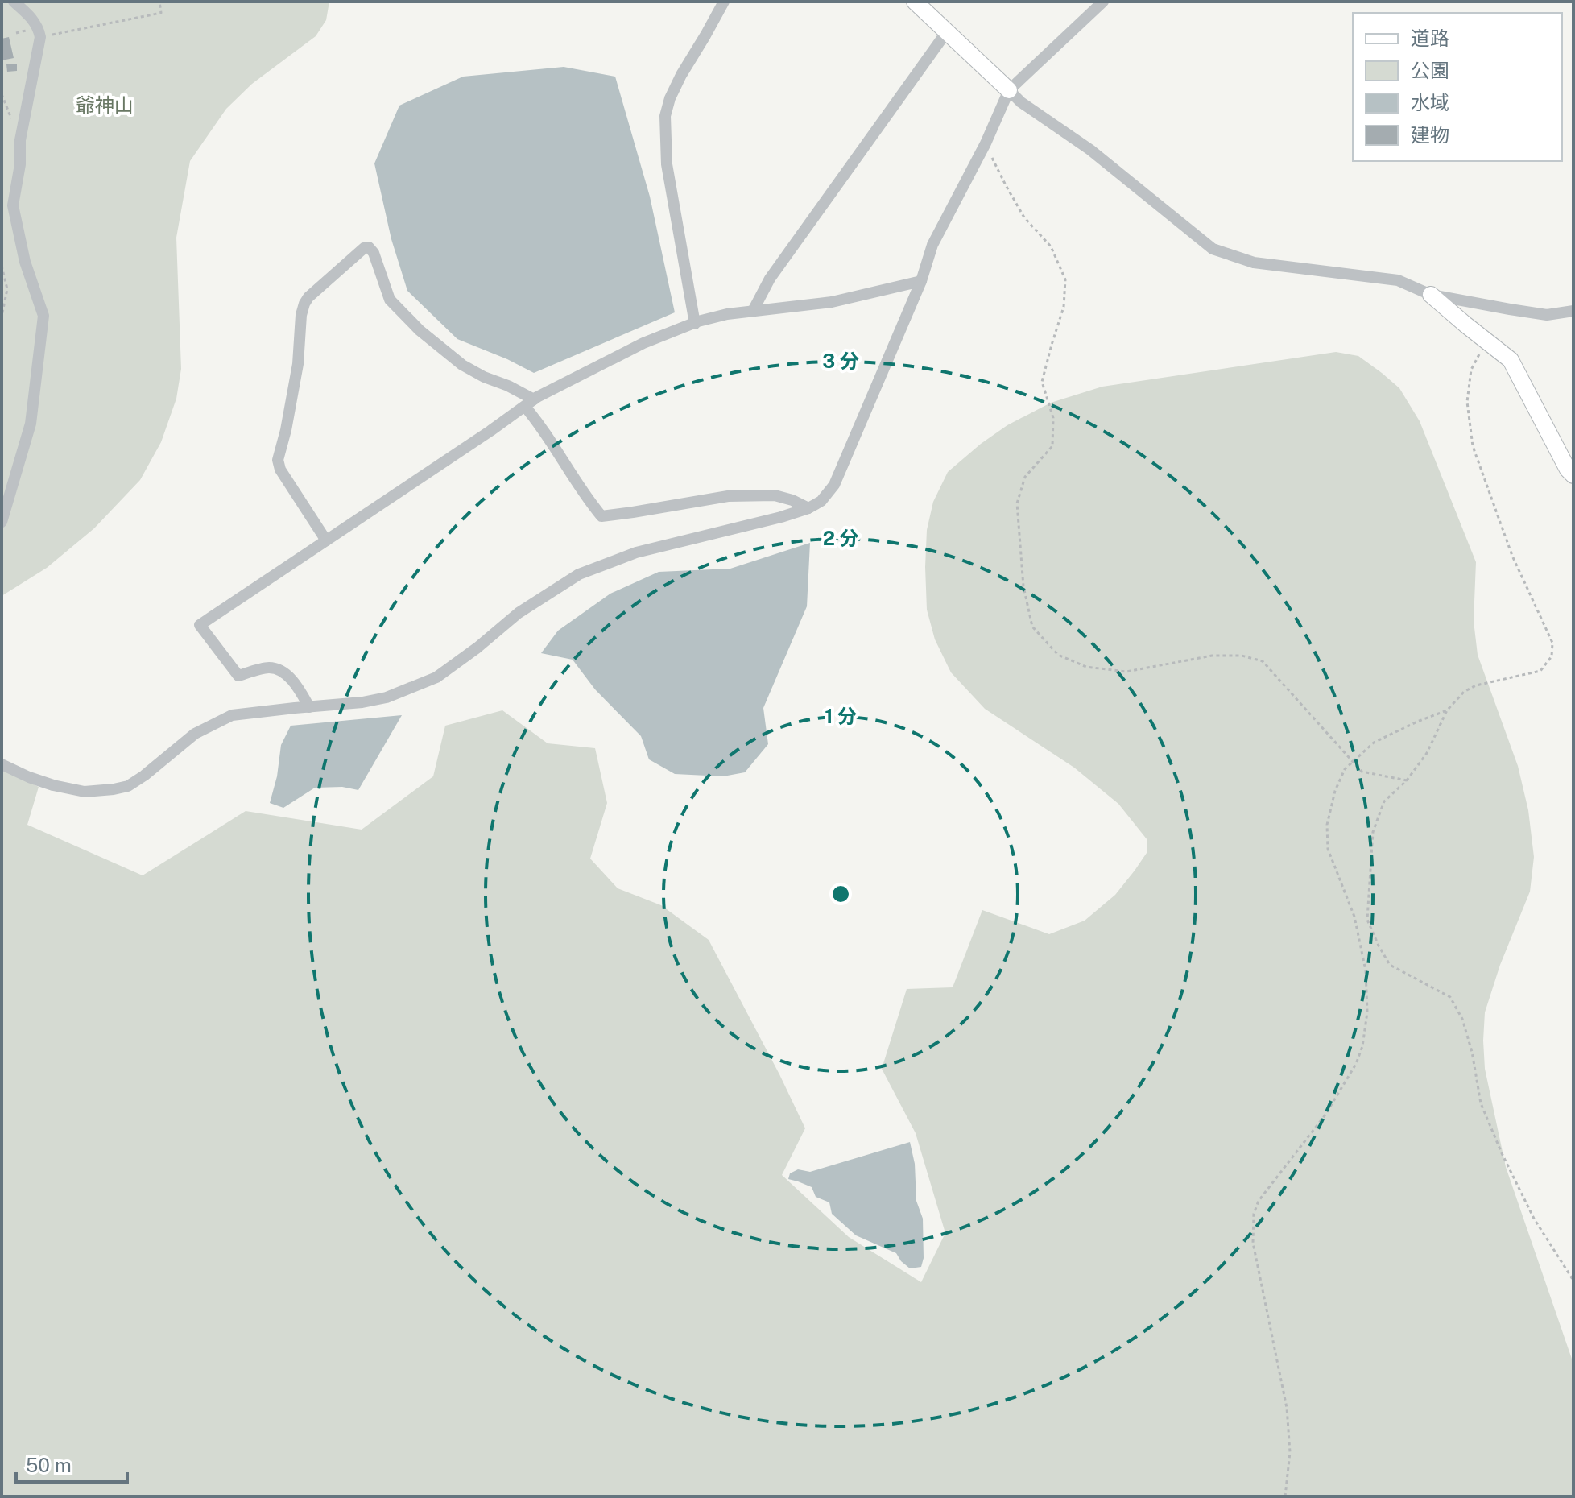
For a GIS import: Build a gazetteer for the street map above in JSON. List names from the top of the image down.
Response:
{
  "parks": ["爺神山"],
  "legend": [
    "道路",
    "公園",
    "水域",
    "建物"
  ],
  "scale_bar": "50 m",
  "rings": ["3 分", "2 分", "1 分"]
}
